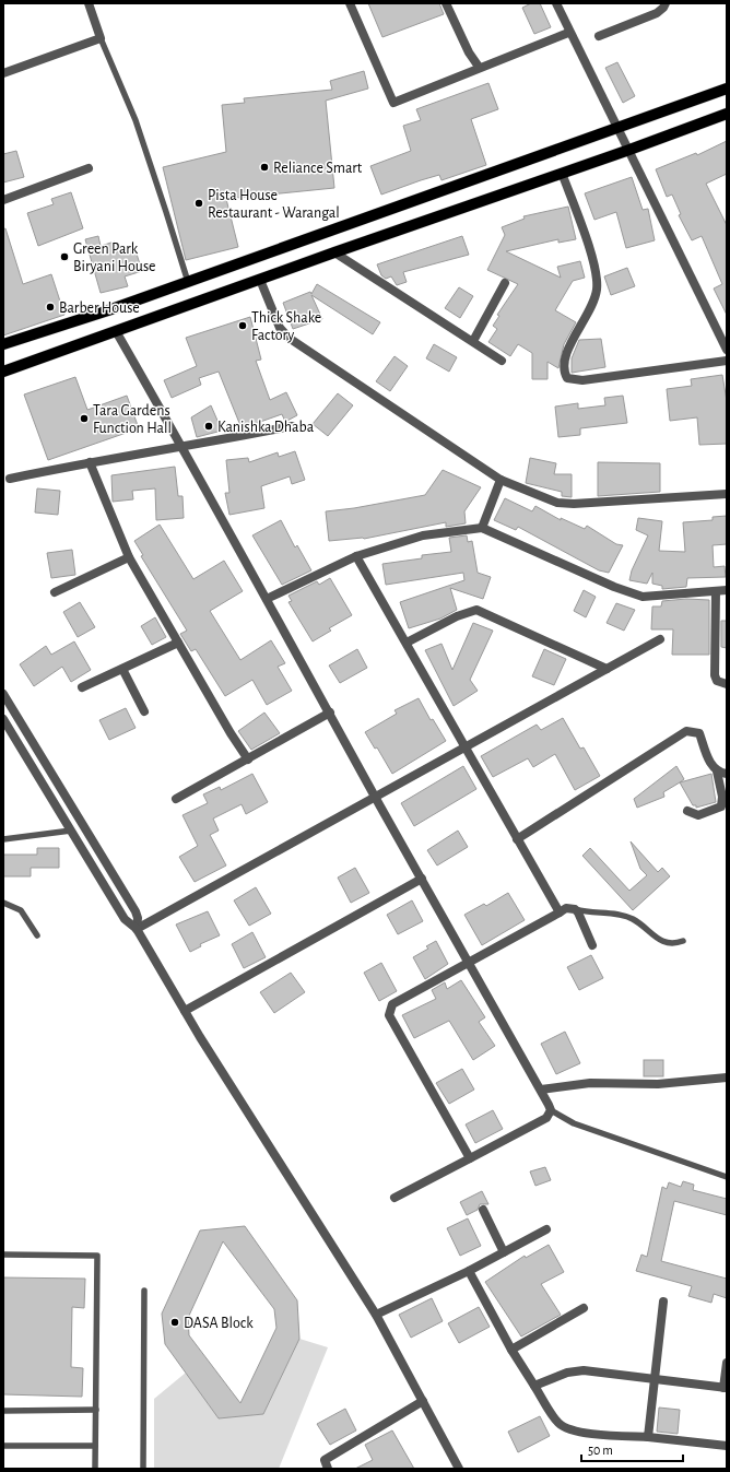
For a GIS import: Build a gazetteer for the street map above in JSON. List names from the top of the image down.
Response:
{
  "places": [
    "Reliance Smart",
    "Pista House Restaurant - Warangal",
    "Green Park Biryani House",
    "Barber House",
    "Thick Shake Factory",
    "Tara Gardens Function Hall",
    "Kanishka Dhaba",
    "DASA Block"
  ],
  "scale_bar": "50 m"
}
